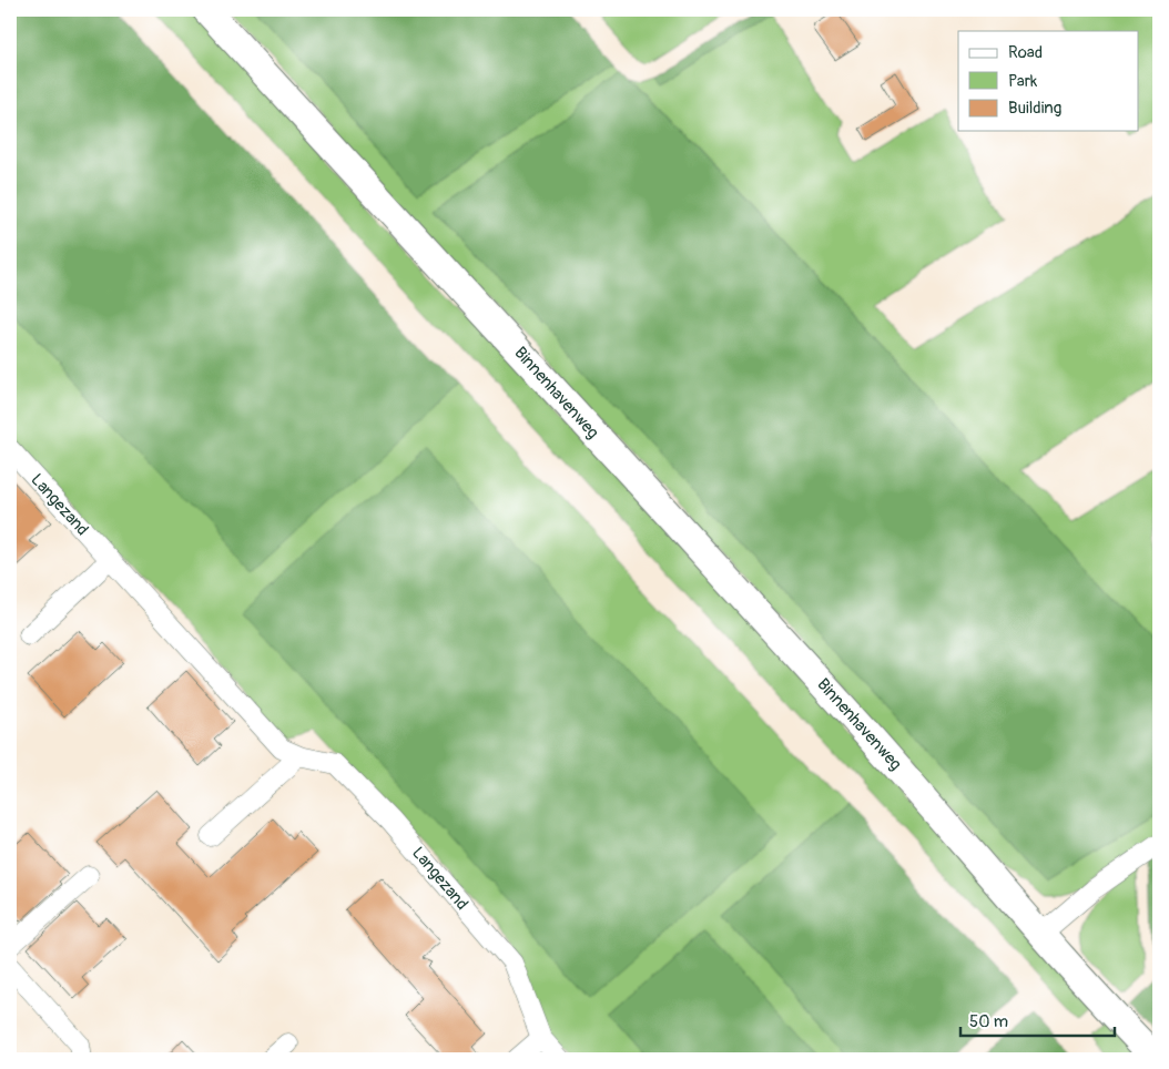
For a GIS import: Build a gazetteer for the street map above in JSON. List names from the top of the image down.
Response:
{
  "streets": {
    "street": ["Binnenhavenweg", "Langezand"]
  },
  "legend": ["Road", "Park", "Building"],
  "scale_bar": "50 m"
}
